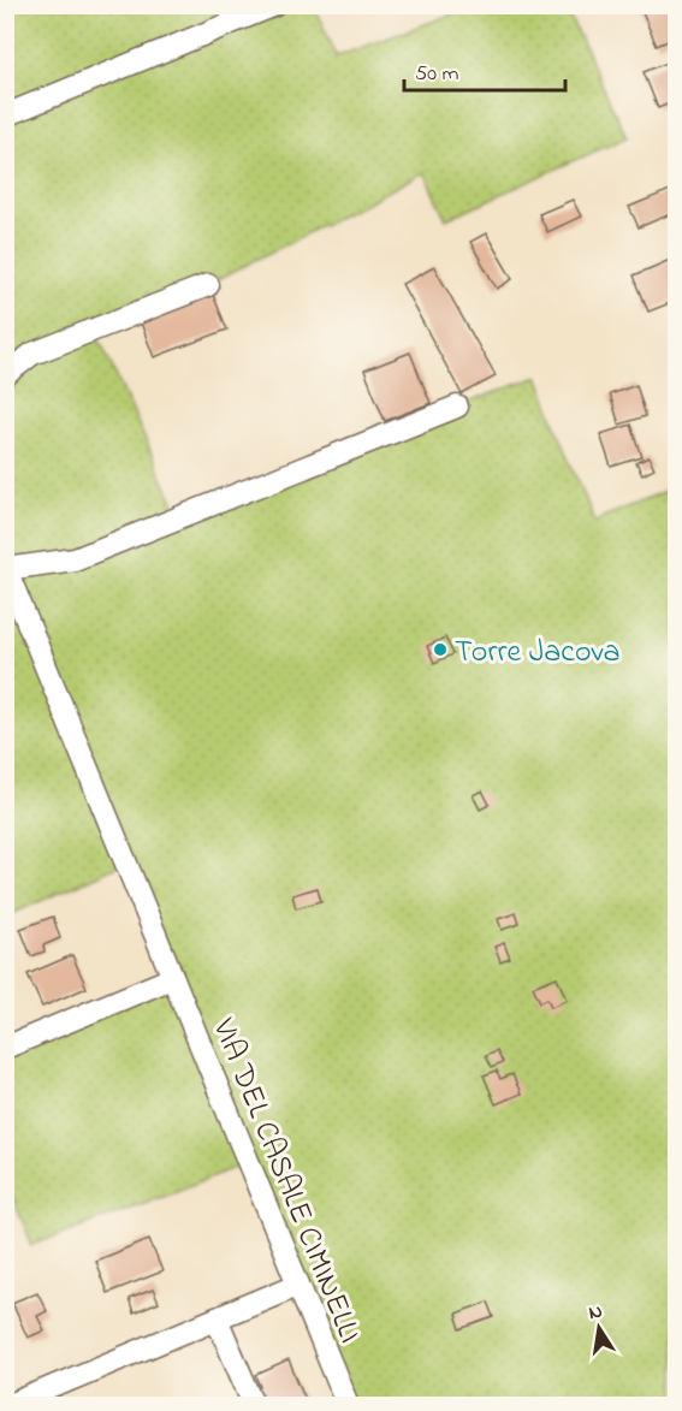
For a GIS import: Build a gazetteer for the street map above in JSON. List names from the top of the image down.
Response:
{
  "streets": {
    "street": ["VIA DEL CASALE CIMINELLI"]
  },
  "places": ["Torre Jacova"],
  "scale_bar": "50 m",
  "north": "top"
}
